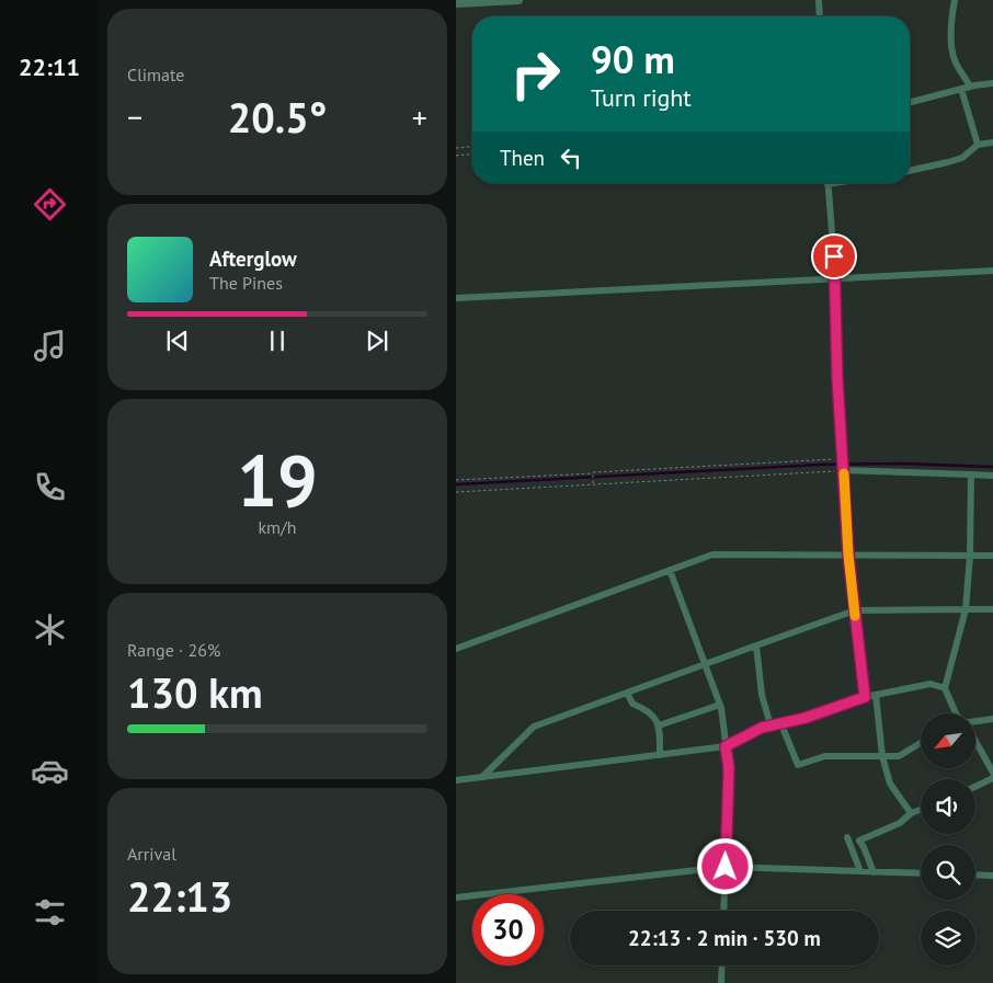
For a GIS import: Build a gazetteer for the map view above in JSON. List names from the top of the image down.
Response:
{
  "north": "bottom left",
  "page": {
    "tabs": "22:11",
    "tile": [
      "Climate",
      ["19", "km/h"],
      ["Range · 26%", "130 km"],
      ["Arrival", "22:13"]
    ],
    "turn": ["90 m", "Turn right"],
    "heat": ["−", "20.5°", "+"],
    "then": "Then",
    "song": ["Afterglow", "The Pines"],
    "limit": "30",
    "trip": "22:13 · 2 min · 530 m"
  }
}
